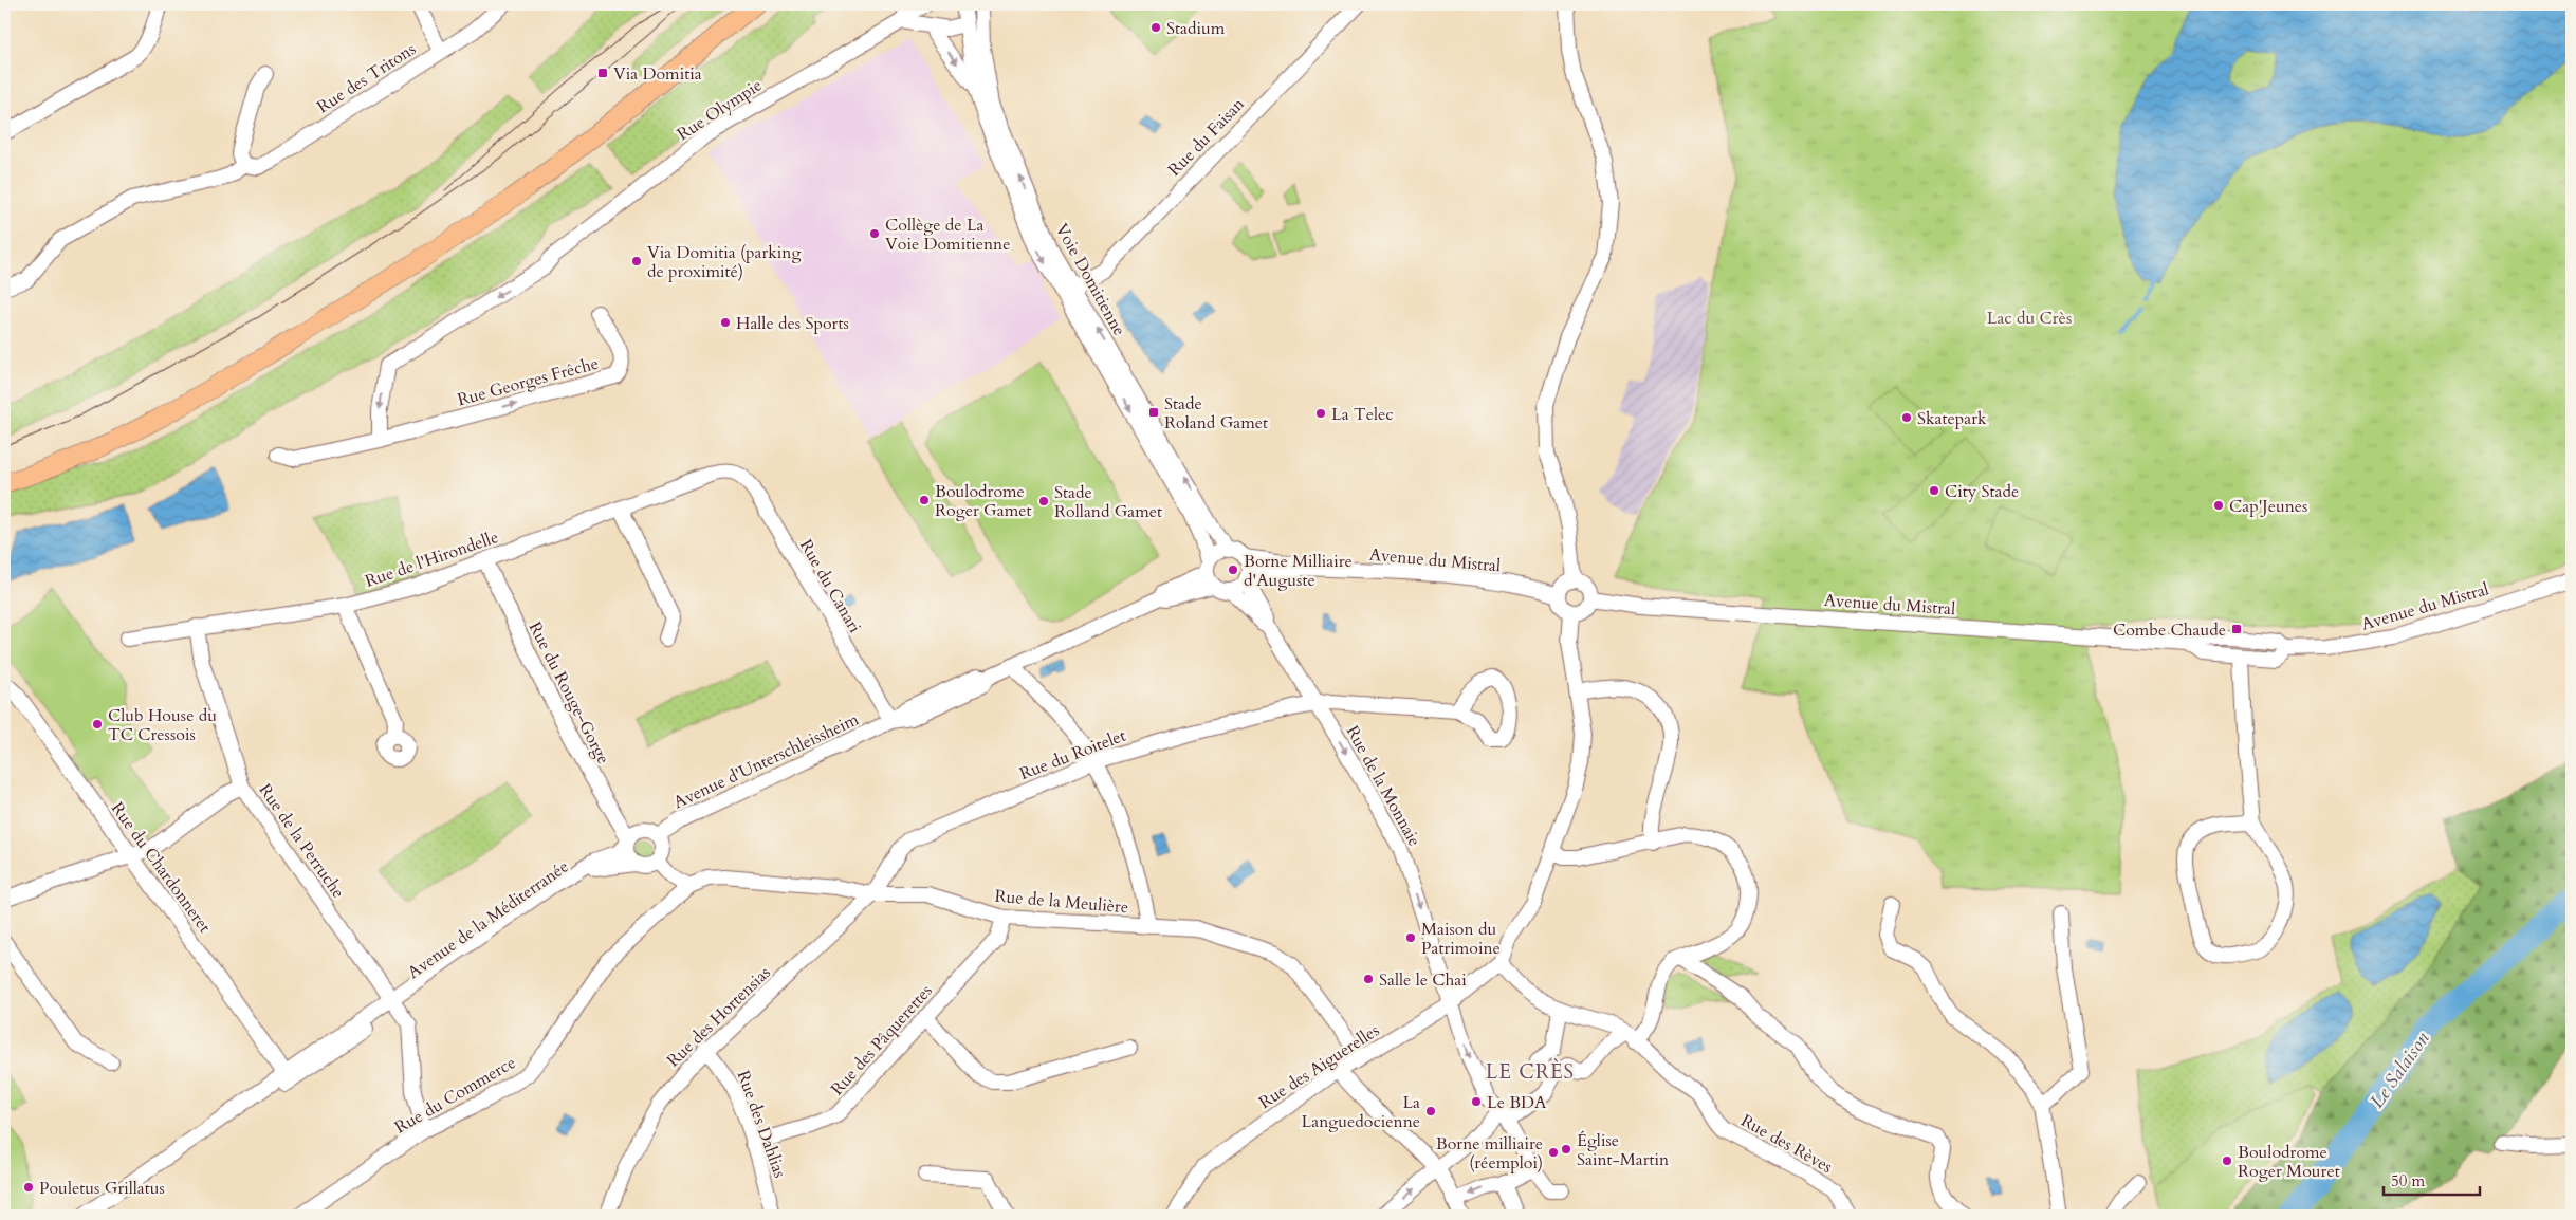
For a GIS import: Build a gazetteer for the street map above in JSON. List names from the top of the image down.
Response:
{
  "streets": {
    "street": [
      "Rue des Tritons",
      "Rue Olympie",
      "Rue du Faisan",
      "Voie Domitienne",
      "Rue Georges Frêche",
      "Rue de l'Hirondelle",
      "Avenue du Mistral",
      "Rue du Canari",
      "Rue du Rouge-Gorge",
      "Rue du Roitelet",
      "Avenue d'Unterschleissheim",
      "Rue de la Monnaie",
      "Rue de la Perruche",
      "Rue du Chardonneret",
      "Rue de la Meulière",
      "Avenue de la Méditerranée",
      "Rue des Hortensias",
      "Rue des Pâquerettes",
      "Rue des Aiguerelles",
      "Rue du Commerce",
      "Rue des Dahlias",
      "Rue des Rèves"
    ]
  },
  "crossings": [
    ["Rue Olympie", "Rue Georges Frêche"],
    ["Rue du Faisan", "Voie Domitienne"],
    ["Voie Domitienne", "Avenue du Mistral"],
    ["Voie Domitienne", "Avenue d'Unterschleissheim"],
    ["Voie Domitienne", "Rue de la Monnaie"],
    ["Rue de l'Hirondelle", "Rue du Canari"],
    ["Rue de l'Hirondelle", "Rue du Rouge-Gorge"],
    ["Rue de l'Hirondelle", "Rue de la Perruche"],
    ["Avenue du Mistral", "Avenue d'Unterschleissheim"],
    ["Avenue du Mistral", "Rue de la Monnaie"],
    ["Rue du Canari", "Avenue d'Unterschleissheim"],
    ["Rue du Rouge-Gorge", "Avenue d'Unterschleissheim"],
    ["Rue du Rouge-Gorge", "Avenue de la Méditerranée"],
    ["Rue du Roitelet", "Rue de la Monnaie"],
    ["Rue du Roitelet", "Rue de la Meulière"],
    ["Rue du Roitelet", "Rue des Hortensias"],
    ["Avenue d'Unterschleissheim", "Rue de la Monnaie"],
    ["Avenue d'Unterschleissheim", "Avenue de la Méditerranée"],
    ["Rue de la Monnaie", "Rue des Aiguerelles"],
    ["Rue de la Perruche", "Avenue de la Méditerranée"],
    ["Rue de la Perruche", "Rue du Commerce"],
    ["Rue du Chardonneret", "Avenue de la Méditerranée"],
    ["Rue de la Meulière", "Rue des Hortensias"],
    ["Rue de la Meulière", "Rue des Pâquerettes"],
    ["Rue de la Meulière", "Rue des Aiguerelles"],
    ["Rue de la Meulière", "Rue du Commerce"],
    ["Rue des Hortensias", "Rue des Dahlias"],
    ["Rue des Pâquerettes", "Rue des Dahlias"]
  ],
  "one_way": ["Rue Olympie"],
  "districts": ["LE CRÈS"],
  "water": ["Le Salaison"],
  "parks": ["Lac du Crès"],
  "places": {
    "other": [
      "Stadium",
      "Collège de La Voie Domitienne",
      "Via Domitia (parking de proximité)",
      "Halle des Sports",
      "La Telec",
      "Skatepark",
      "City Stade",
      "Boulodrome Roger Gamet",
      "Stade Rolland Gamet",
      "Cap'Jeunes",
      "Borne Milliaire d'Auguste",
      "Club House du TC Cressois",
      "Maison du Patrimoine",
      "Salle le Chai",
      "Le BDA",
      "La Languedocienne",
      "Église Saint-Martin",
      "Borne milliaire (réemploi)",
      "Boulodrome Roger Mouret",
      "Pouletus Grillatus"
    ],
    "transit": ["Via Domitia", "Stade Roland Gamet", "Combe Chaude"]
  },
  "scale_bar": "50 m"
}
